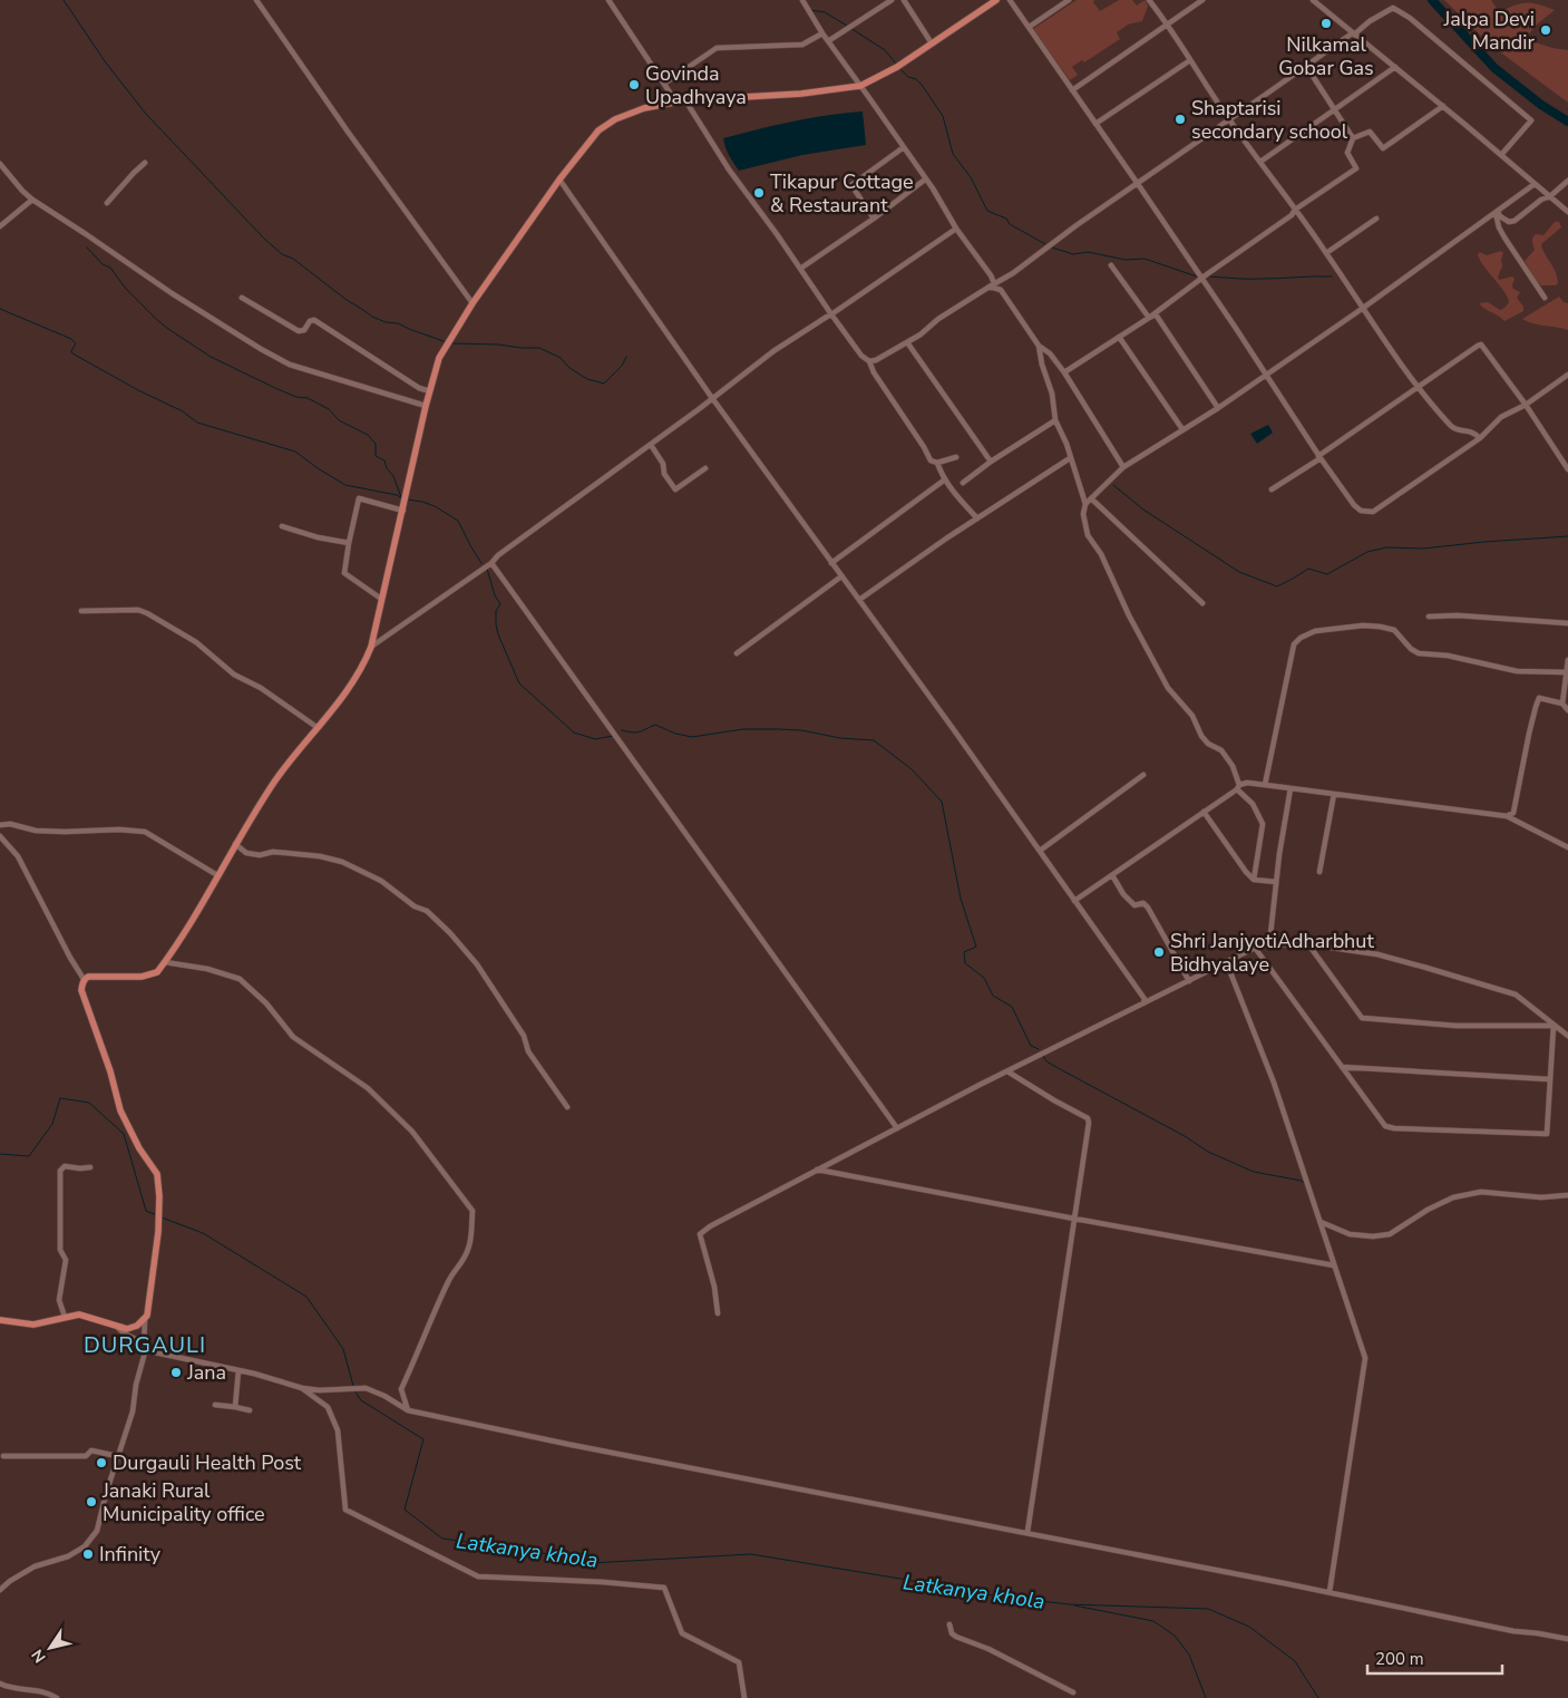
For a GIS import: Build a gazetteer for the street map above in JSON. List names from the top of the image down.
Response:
{
  "districts": ["DURGAULI"],
  "water": ["Latkanya khola"],
  "places": [
    "Nilkamal Gobar Gas",
    "Jalpa Devi Mandir",
    "Govinda Upadhyaya",
    "Shaptarisi secondary school",
    "Tikapur Cottage & Restaurant",
    "Shri JanjyotiAdharbhut Bidhyalaye",
    "Jana",
    "Durgauli Health Post",
    "Janaki Rural Municipality office",
    "Infinity"
  ],
  "scale_bar": "200 m",
  "north": "bottom left"
}
